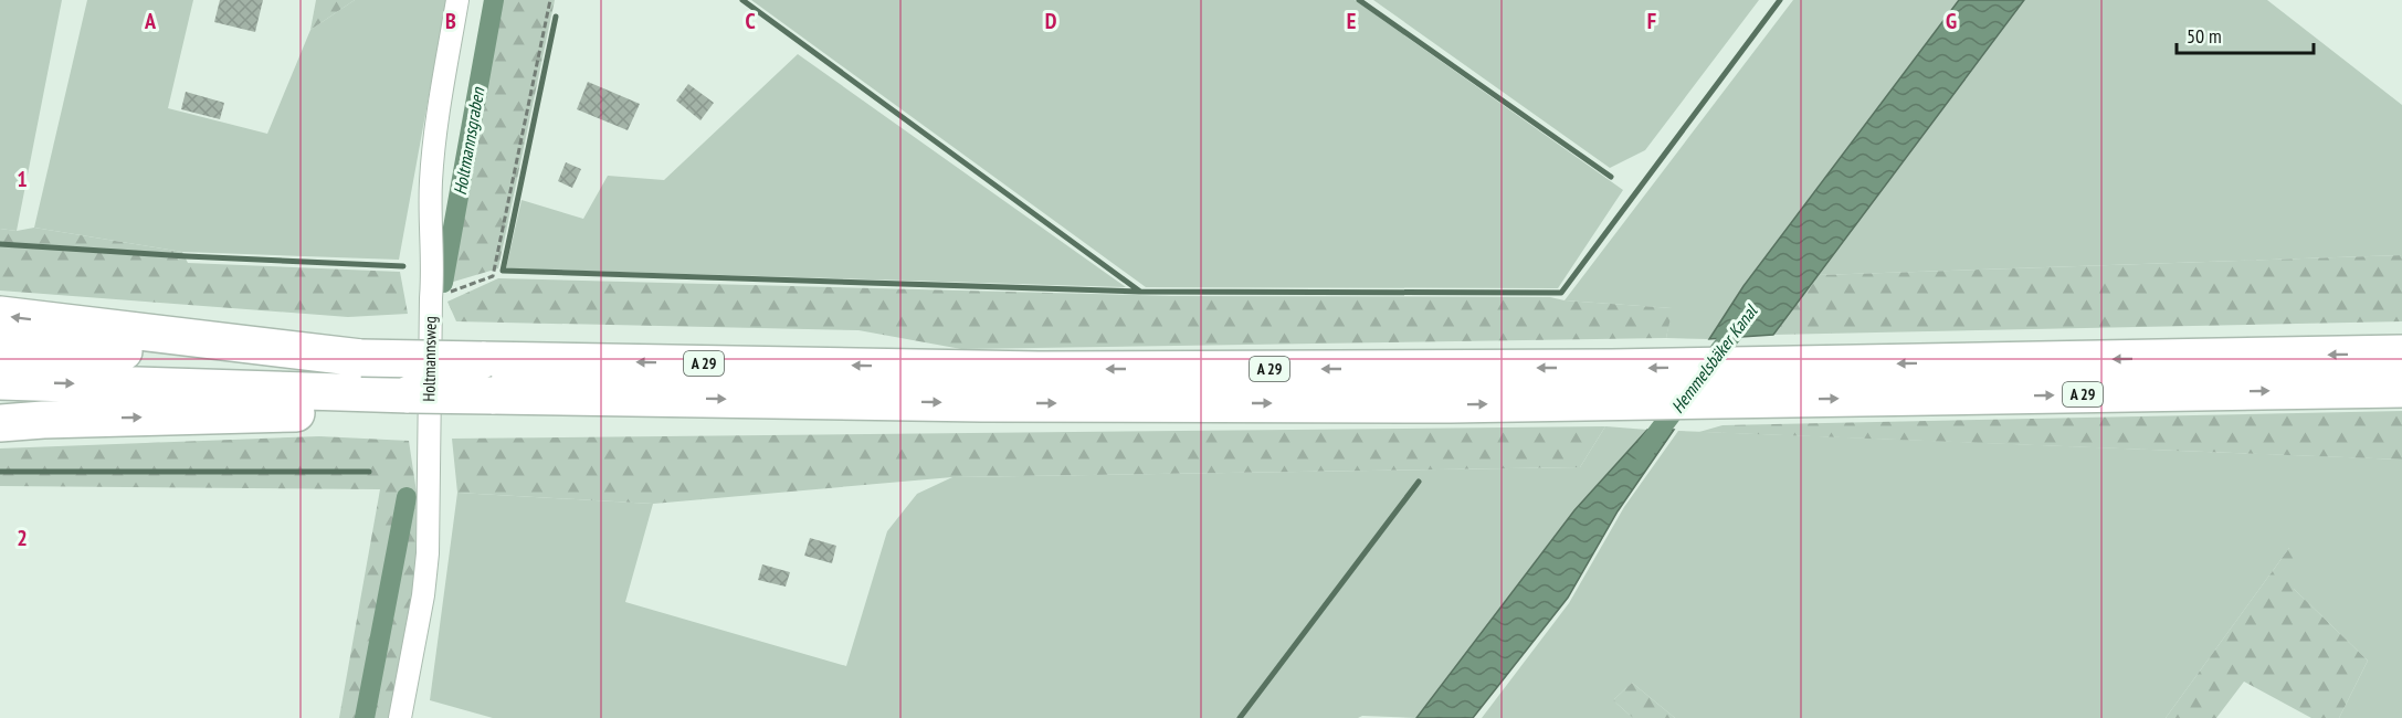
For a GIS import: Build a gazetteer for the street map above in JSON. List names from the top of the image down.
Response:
{
  "streets": {
    "highway": ["A 29"],
    "street": ["Holtmannsweg"]
  },
  "water": ["Holtmannsgraben", "Hemmelsbäker Kanal"],
  "scale_bar": "50 m",
  "grid": {
    "columns": [
      "A",
      "B",
      "C",
      "D",
      "E",
      "F",
      "G"
    ],
    "rows": ["1", "2"]
  }
}
